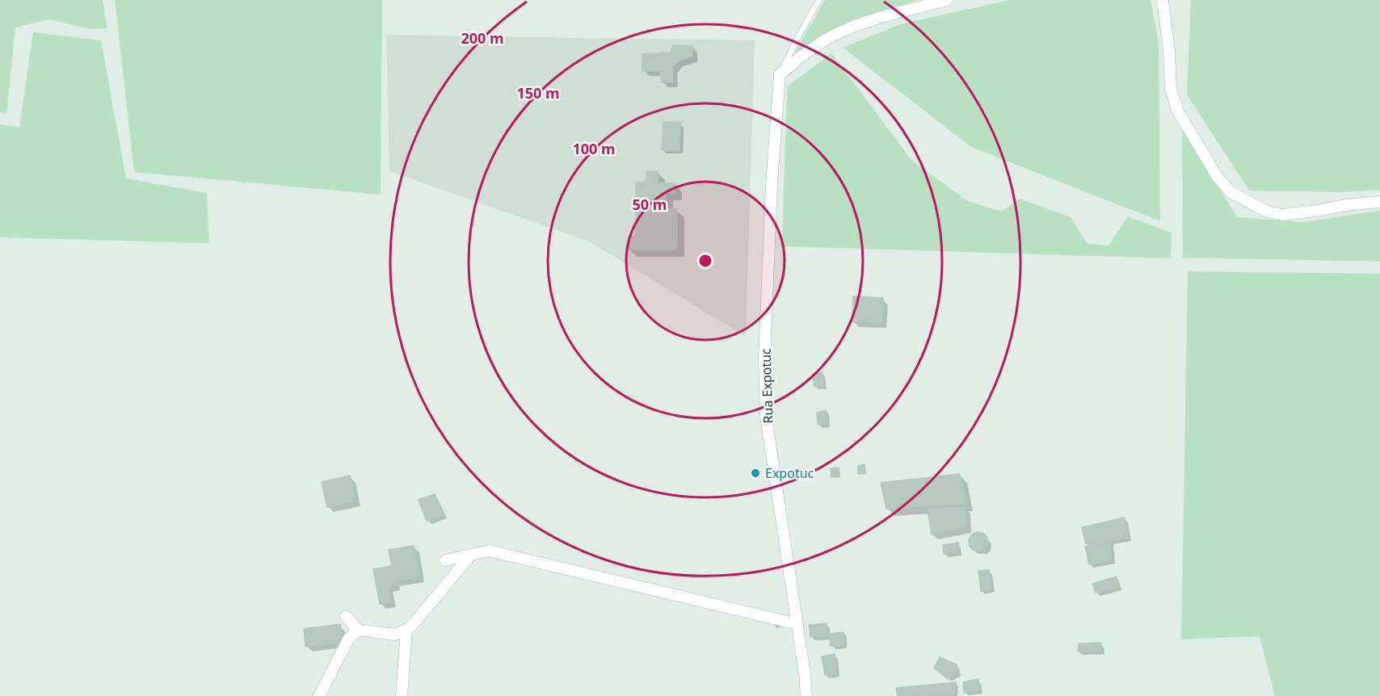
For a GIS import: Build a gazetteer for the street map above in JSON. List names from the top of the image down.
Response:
{
  "streets": {
    "street": ["Rua Expotuc"]
  },
  "places": ["Expotuc"],
  "rings": [
    "200 m",
    "150 m",
    "100 m",
    "50 m"
  ]
}
